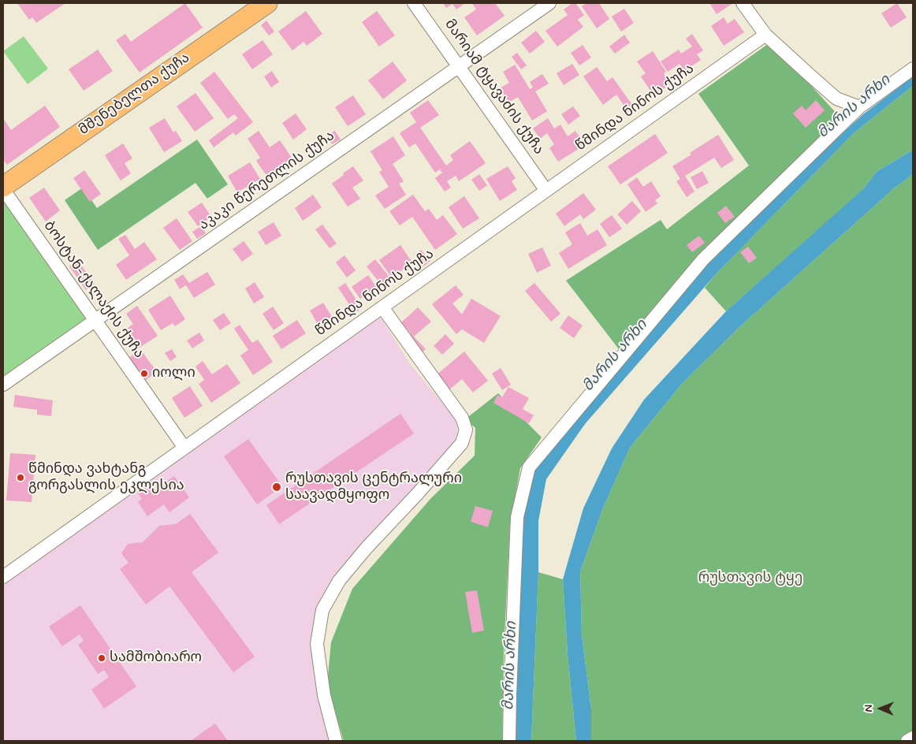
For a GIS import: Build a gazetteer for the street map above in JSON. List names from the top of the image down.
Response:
{
  "streets": {
    "main road": ["მშენებელთა ქუჩა"],
    "street": [
      "მარიამ ტყავაძის ქუჩა",
      "წმინდა ნინოს ქუჩა",
      "აკაკი წერეთლის ქუჩა",
      "ბოსტან-ქალაქის ქუჩა"
    ]
  },
  "crossings": [
    ["მარიამ ტყავაძის ქუჩა", "წმინდა ნინოს ქუჩა"],
    ["მარიამ ტყავაძის ქუჩა", "აკაკი წერეთლის ქუჩა"],
    ["მშენებელთა ქუჩა", "ბოსტან-ქალაქის ქუჩა"],
    ["წმინდა ნინოს ქუჩა", "ბოსტან-ქალაქის ქუჩა"],
    ["აკაკი წერეთლის ქუჩა", "ბოსტან-ქალაქის ქუჩა"]
  ],
  "water": ["მარის არხი"],
  "parks": ["რუსთავის ტყე"],
  "places": [
    "იოლი",
    "წმინდა ვახტანგ გორგასლის ეკლესია",
    "რუსთავის ცენტრალური საავადმყოფო",
    "სამშობიარო"
  ],
  "north": "left"
}
